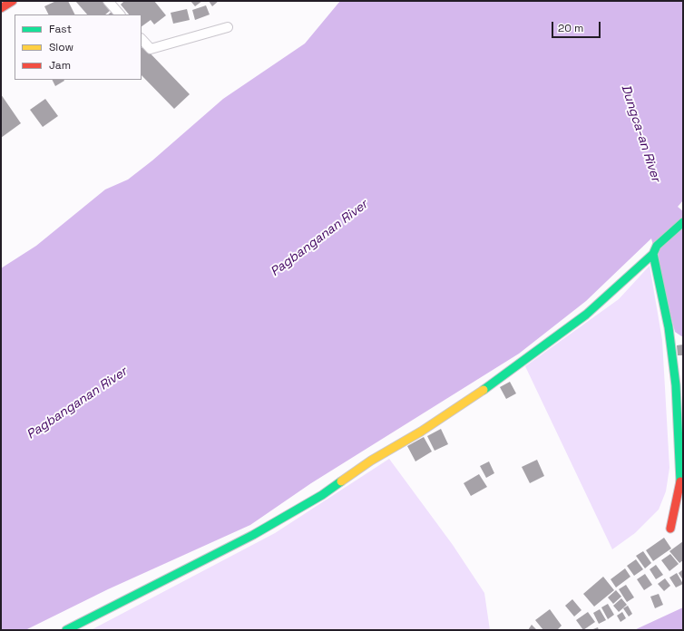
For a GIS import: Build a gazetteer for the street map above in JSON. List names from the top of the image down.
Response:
{
  "water": ["Dungca-an River", "Pagbanganan River"],
  "legend": ["Fast", "Slow", "Jam"],
  "scale_bar": "20 m"
}
